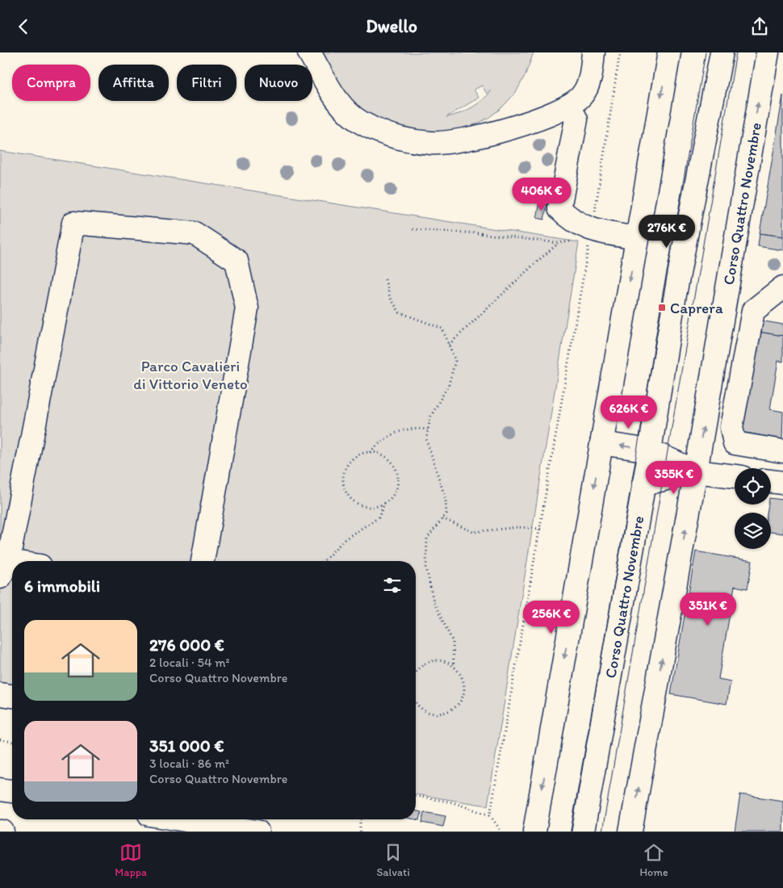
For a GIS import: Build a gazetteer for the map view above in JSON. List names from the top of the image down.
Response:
{
  "streets": {
    "street": ["Corso Quattro Novembre"]
  },
  "parks": ["Parco Cavalieri di Vittorio Veneto"],
  "places": {
    "transit": ["Caprera"]
  },
  "page": {
    "header": "Dwello",
    "chip": [
      "Compra",
      "Affitta",
      "Filtri",
      "Nuovo"
    ],
    "price": [
      "406K €",
      "276K €",
      "626K €",
      "355K €",
      "351K €",
      "256K €"
    ],
    "heading": "6 immobili",
    "list": [
      {
        "name": "276 000 €",
        "note": "2 locali · 54 m² · Corso Quattro Novembre"
      },
      {
        "name": "351 000 €",
        "note": "3 locali · 86 m² · Corso Quattro Novembre"
      }
    ],
    "tabs": ["Mappa", "Salvati", "Home"]
  }
}
